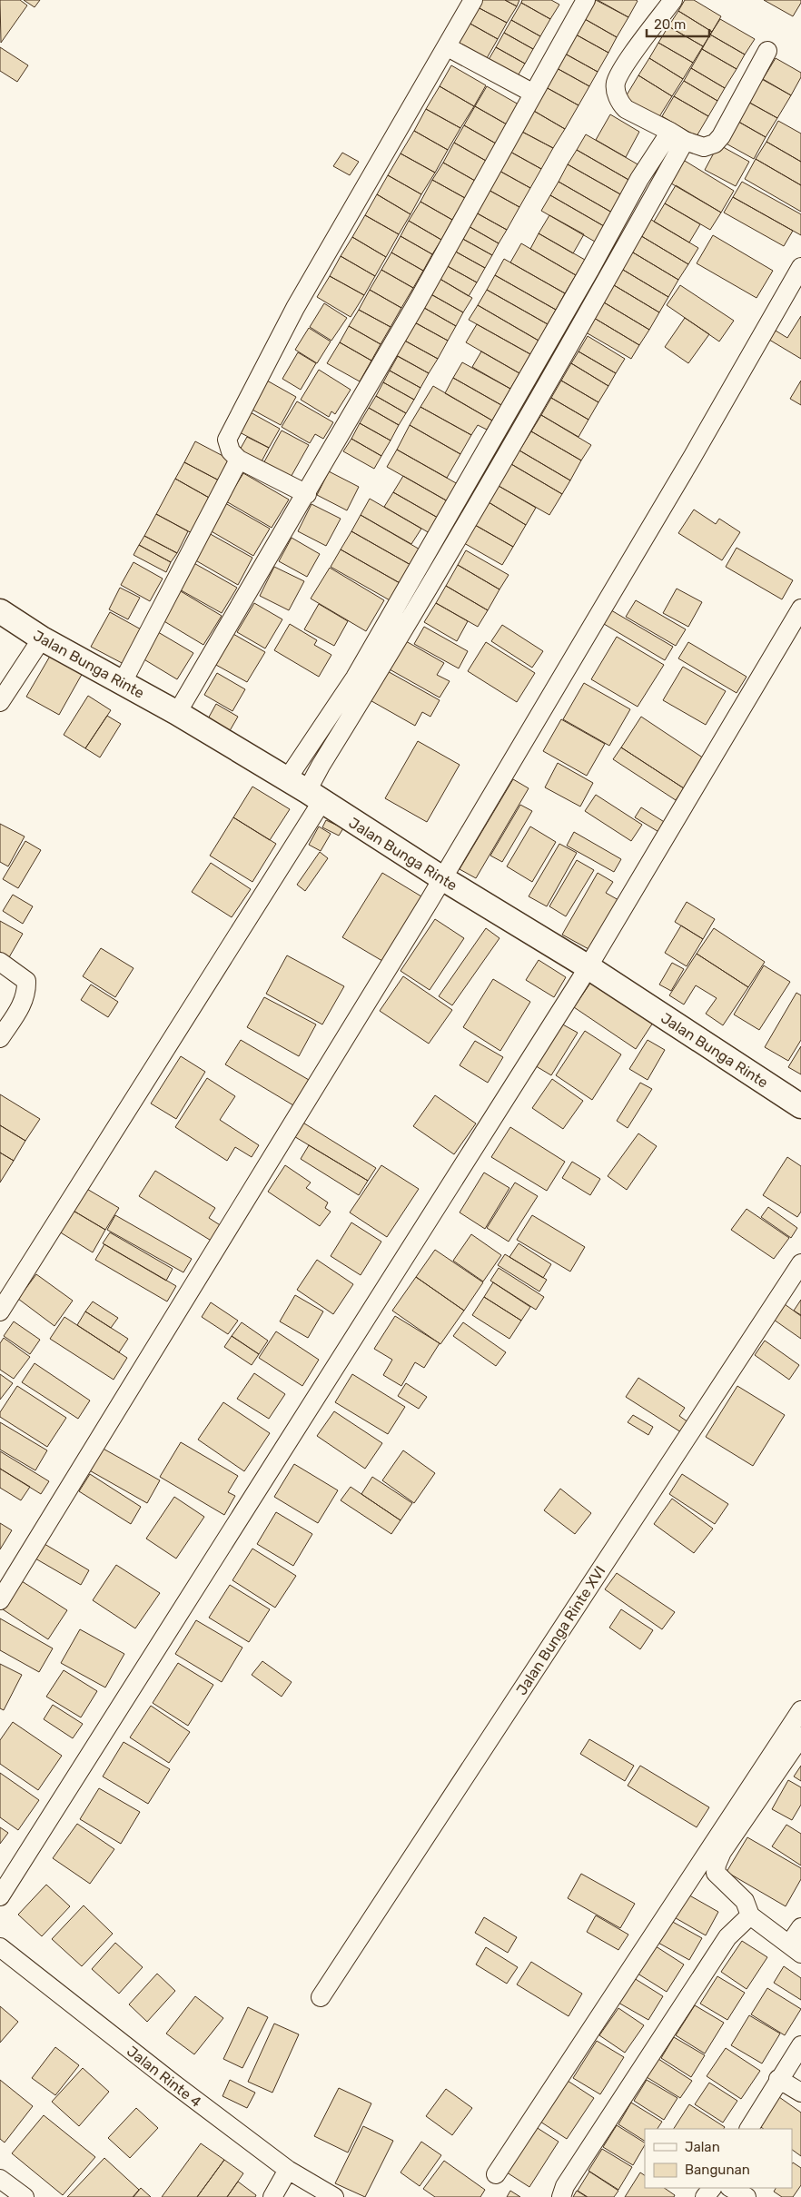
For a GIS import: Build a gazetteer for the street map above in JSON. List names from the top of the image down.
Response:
{
  "streets": {
    "street": ["Jalan Bunga Rinte", "Jalan Bunga Rinte XVI", "Jalan Rinte 4"]
  },
  "legend": ["Jalan", "Bangunan"],
  "scale_bar": "20 m"
}
